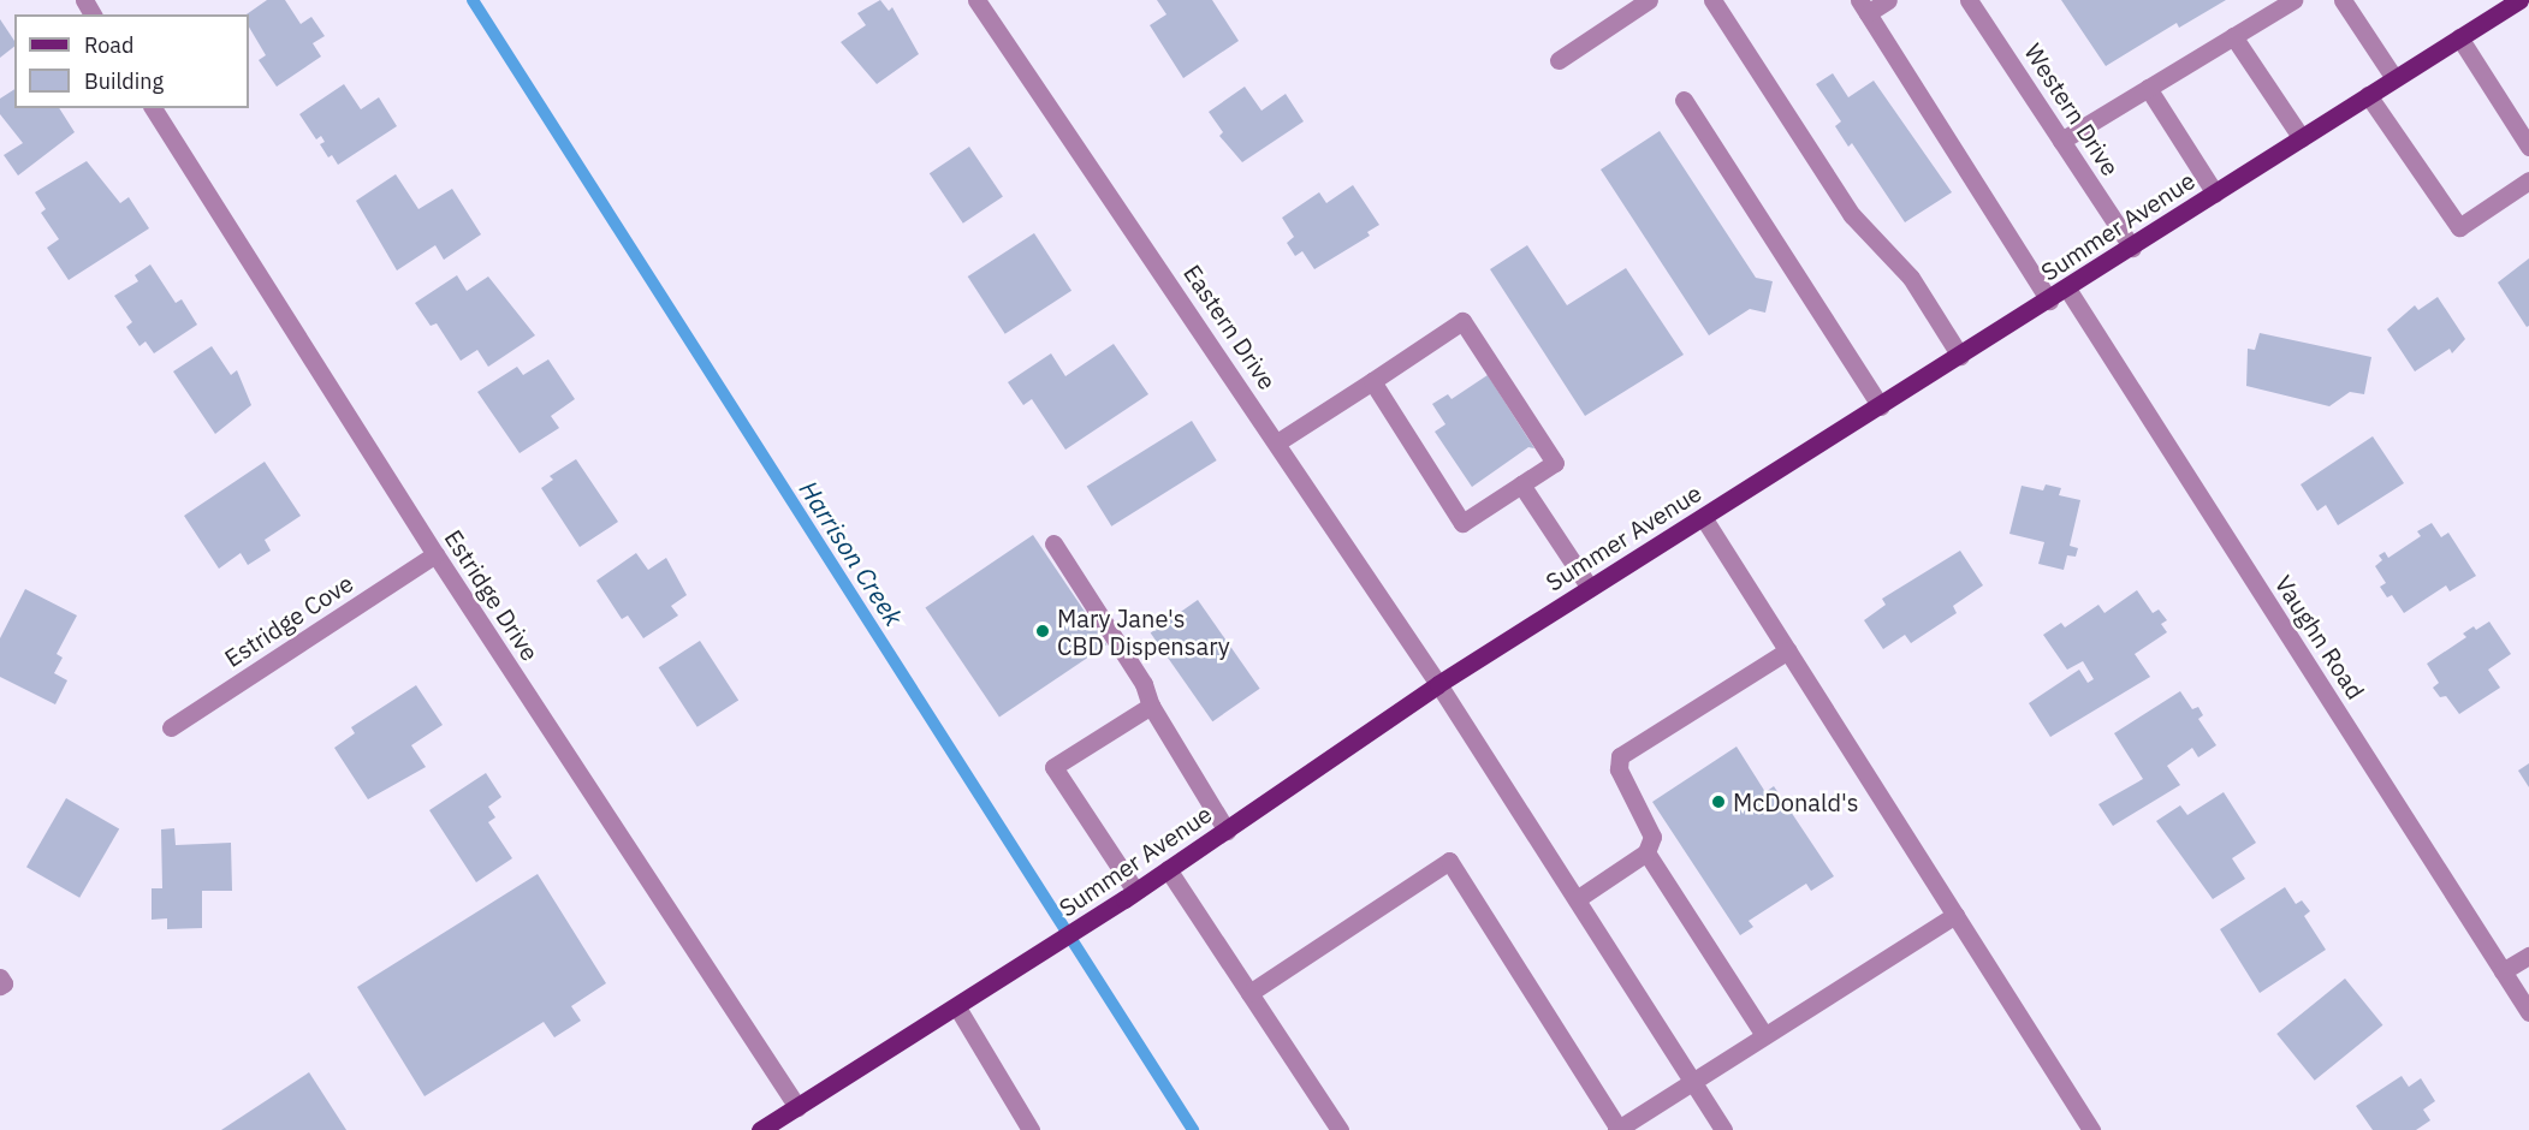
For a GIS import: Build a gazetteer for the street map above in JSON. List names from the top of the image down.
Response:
{
  "streets": {
    "main road": ["Summer Avenue"],
    "street": [
      "Western Drive",
      "Eastern Drive",
      "Estridge Drive",
      "Estridge Cove",
      "Vaughn Road"
    ]
  },
  "crossings": [
    ["Western Drive", "Summer Avenue"],
    ["Summer Avenue", "Eastern Drive"],
    ["Summer Avenue", "Estridge Drive"],
    ["Summer Avenue", "Vaughn Road"],
    ["Estridge Drive", "Estridge Cove"]
  ],
  "water": ["Harrison Creek"],
  "places": ["Mary Jane's CBD Dispensary", "McDonald's"],
  "legend": ["Road", "Building"]
}
